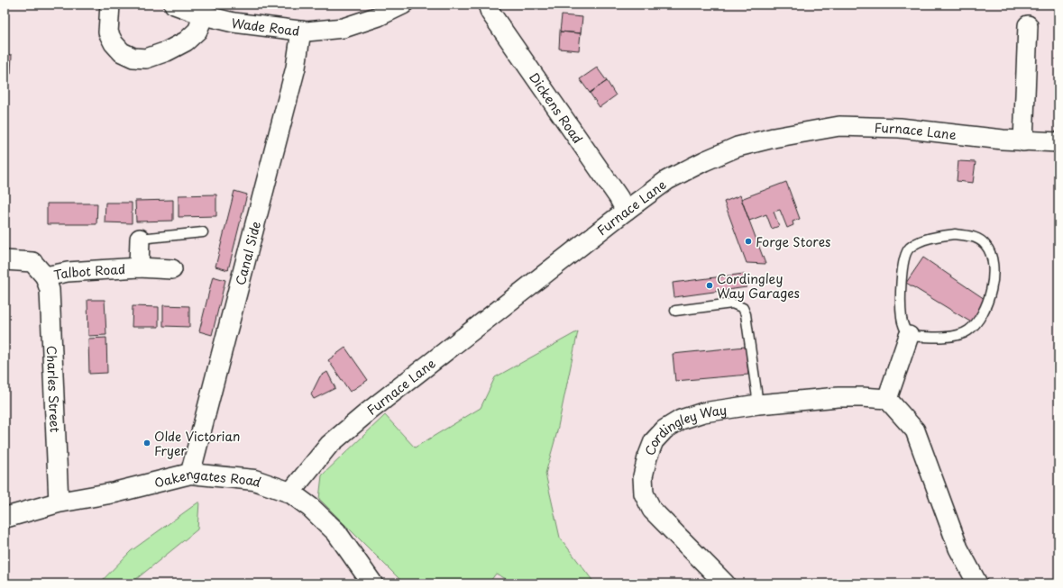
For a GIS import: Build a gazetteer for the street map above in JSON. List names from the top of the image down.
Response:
{
  "streets": {
    "street": [
      "Wade Road",
      "Dickens Road",
      "Furnace Lane",
      "Canal Side",
      "Talbot Road",
      "Charles Street",
      "Cordingley Way",
      "Oakengates Road"
    ]
  },
  "crossings": [
    ["Wade Road", "Canal Side"],
    ["Dickens Road", "Furnace Lane"],
    ["Furnace Lane", "Oakengates Road"],
    ["Canal Side", "Oakengates Road"],
    ["Talbot Road", "Charles Street"],
    ["Charles Street", "Oakengates Road"]
  ],
  "places": ["Forge Stores", "Cordingley Way Garages", "Olde Victorian Fryer"]
}
